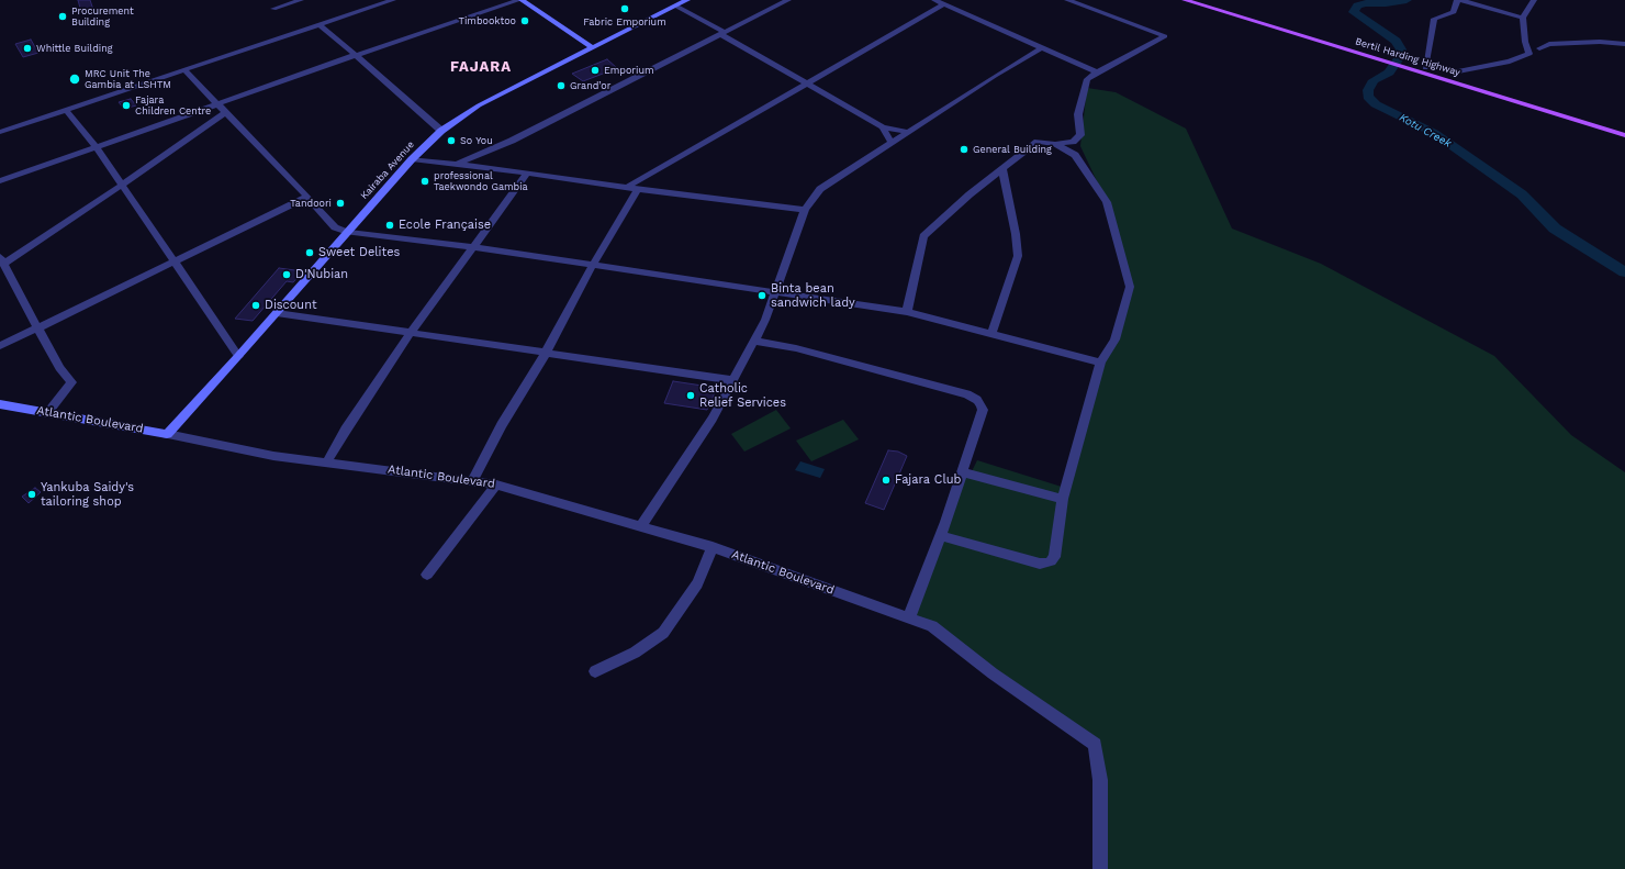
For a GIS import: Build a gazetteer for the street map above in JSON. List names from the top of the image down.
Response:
{
  "streets": {
    "main road": ["Bertil Harding Highway"],
    "street": ["Kairaba Avenue", "Atlantic Boulevard"]
  },
  "crossings": [
    ["Kairaba Avenue", "Atlantic Boulevard"]
  ],
  "districts": ["FAJARA"],
  "water": ["Kotu Creek"],
  "places": [
    "Fabric Emporium",
    "Procurement Building",
    "Timbooktoo",
    "Whittle Building",
    "Emporium",
    "MRC Unit The Gambia at LSHTM",
    "Grand’or",
    "Fajara Children Centre",
    "So You",
    "General Building",
    "professional Taekwondo Gambia",
    "Tandoori",
    "Ecole Française",
    "Sweet Delites",
    "D'Nubian",
    "Binta bean sandwich lady",
    "Discount",
    "Catholic Relief Services",
    "Fajara Club",
    "Yankuba Saidy's tailoring shop"
  ]
}
